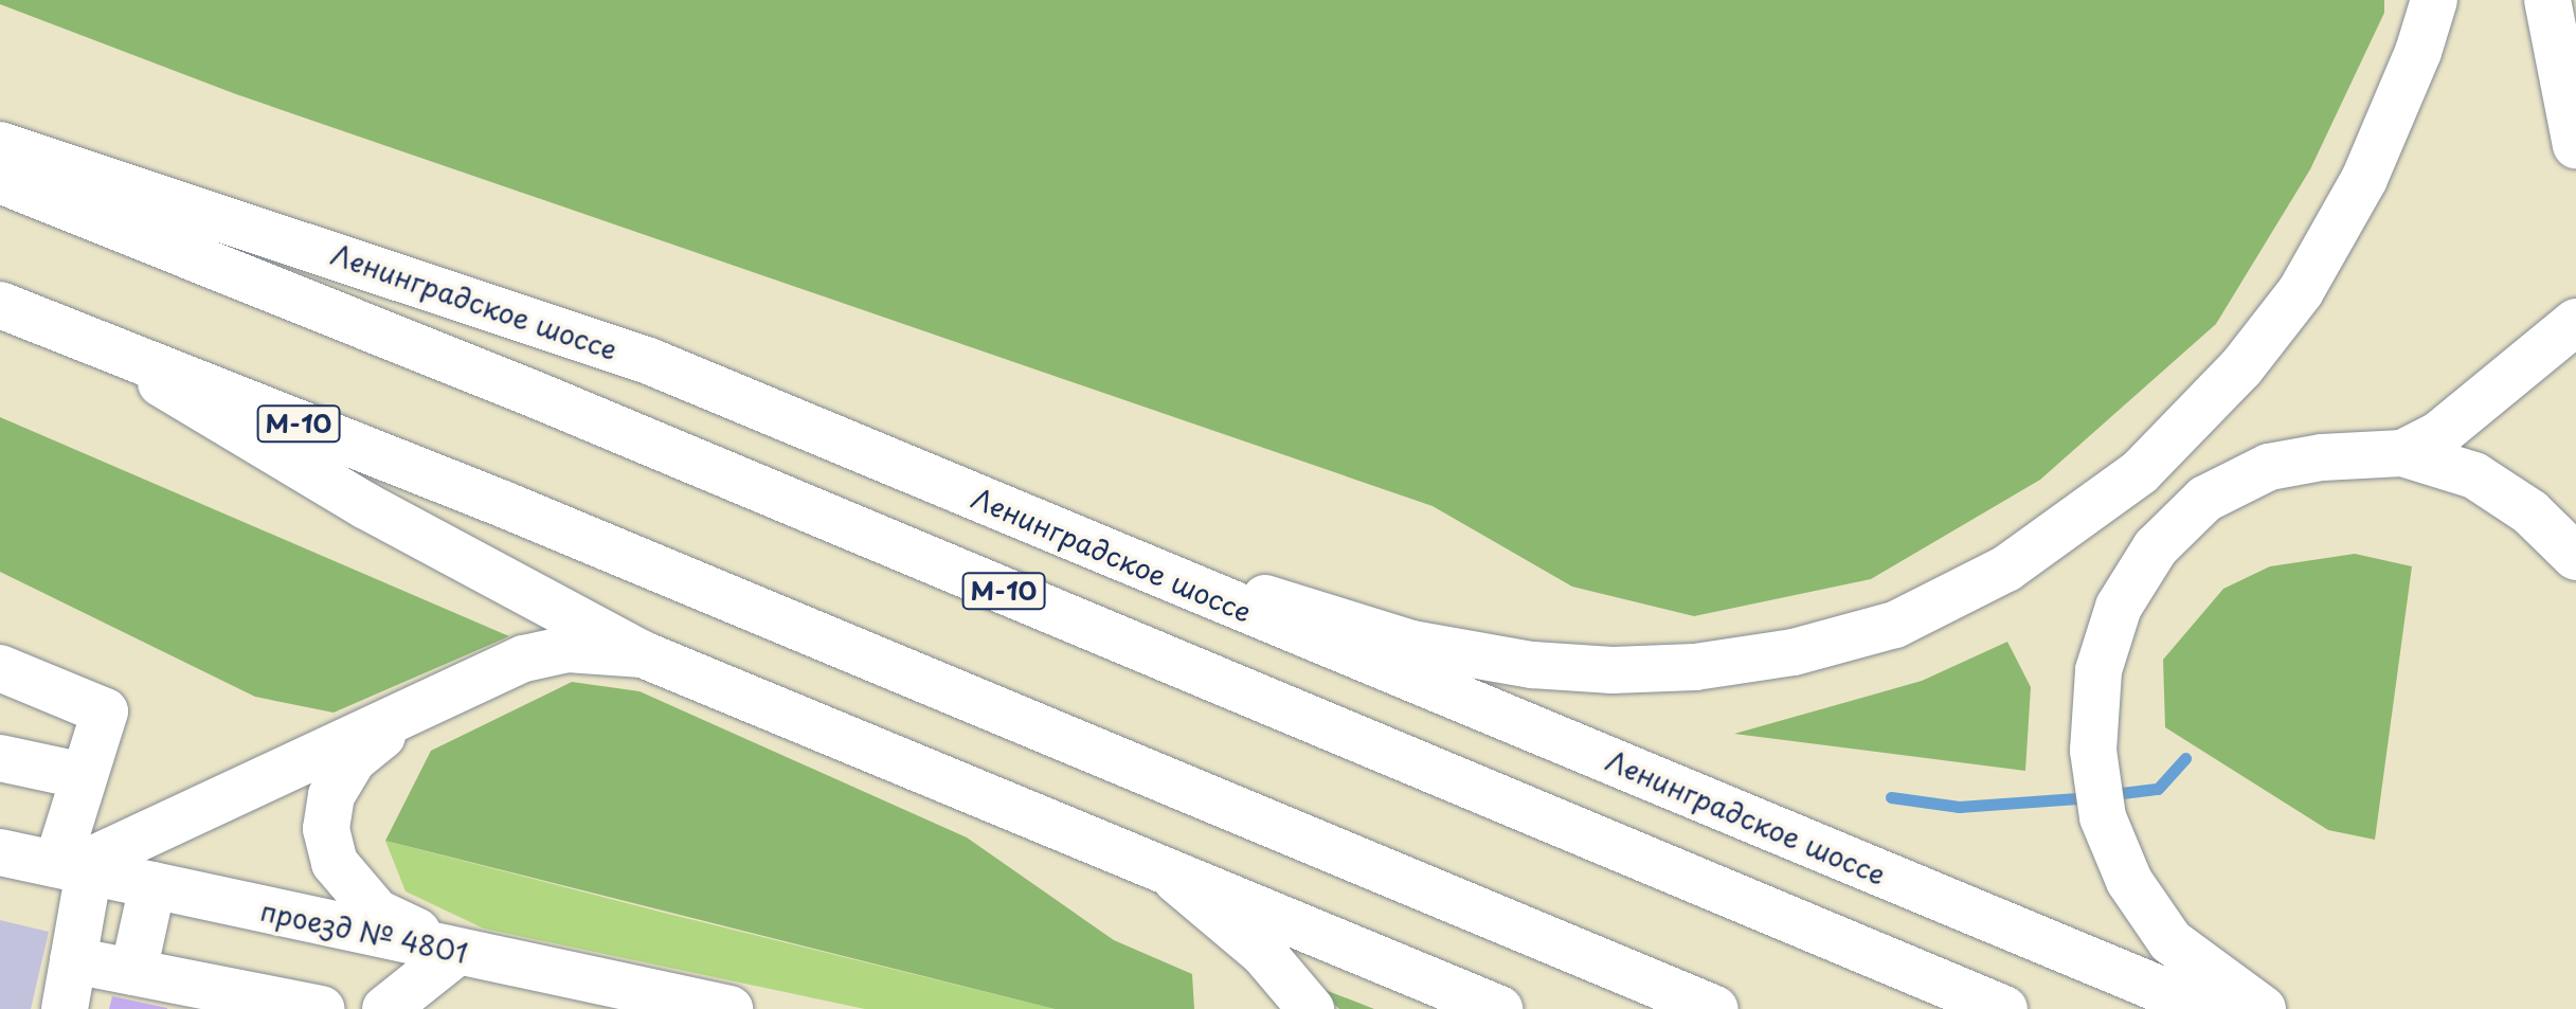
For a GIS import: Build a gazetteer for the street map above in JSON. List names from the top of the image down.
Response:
{
  "streets": {
    "main road": ["Ленинградское шоссе", "М-10", "проезд № 4801"]
  }
}
